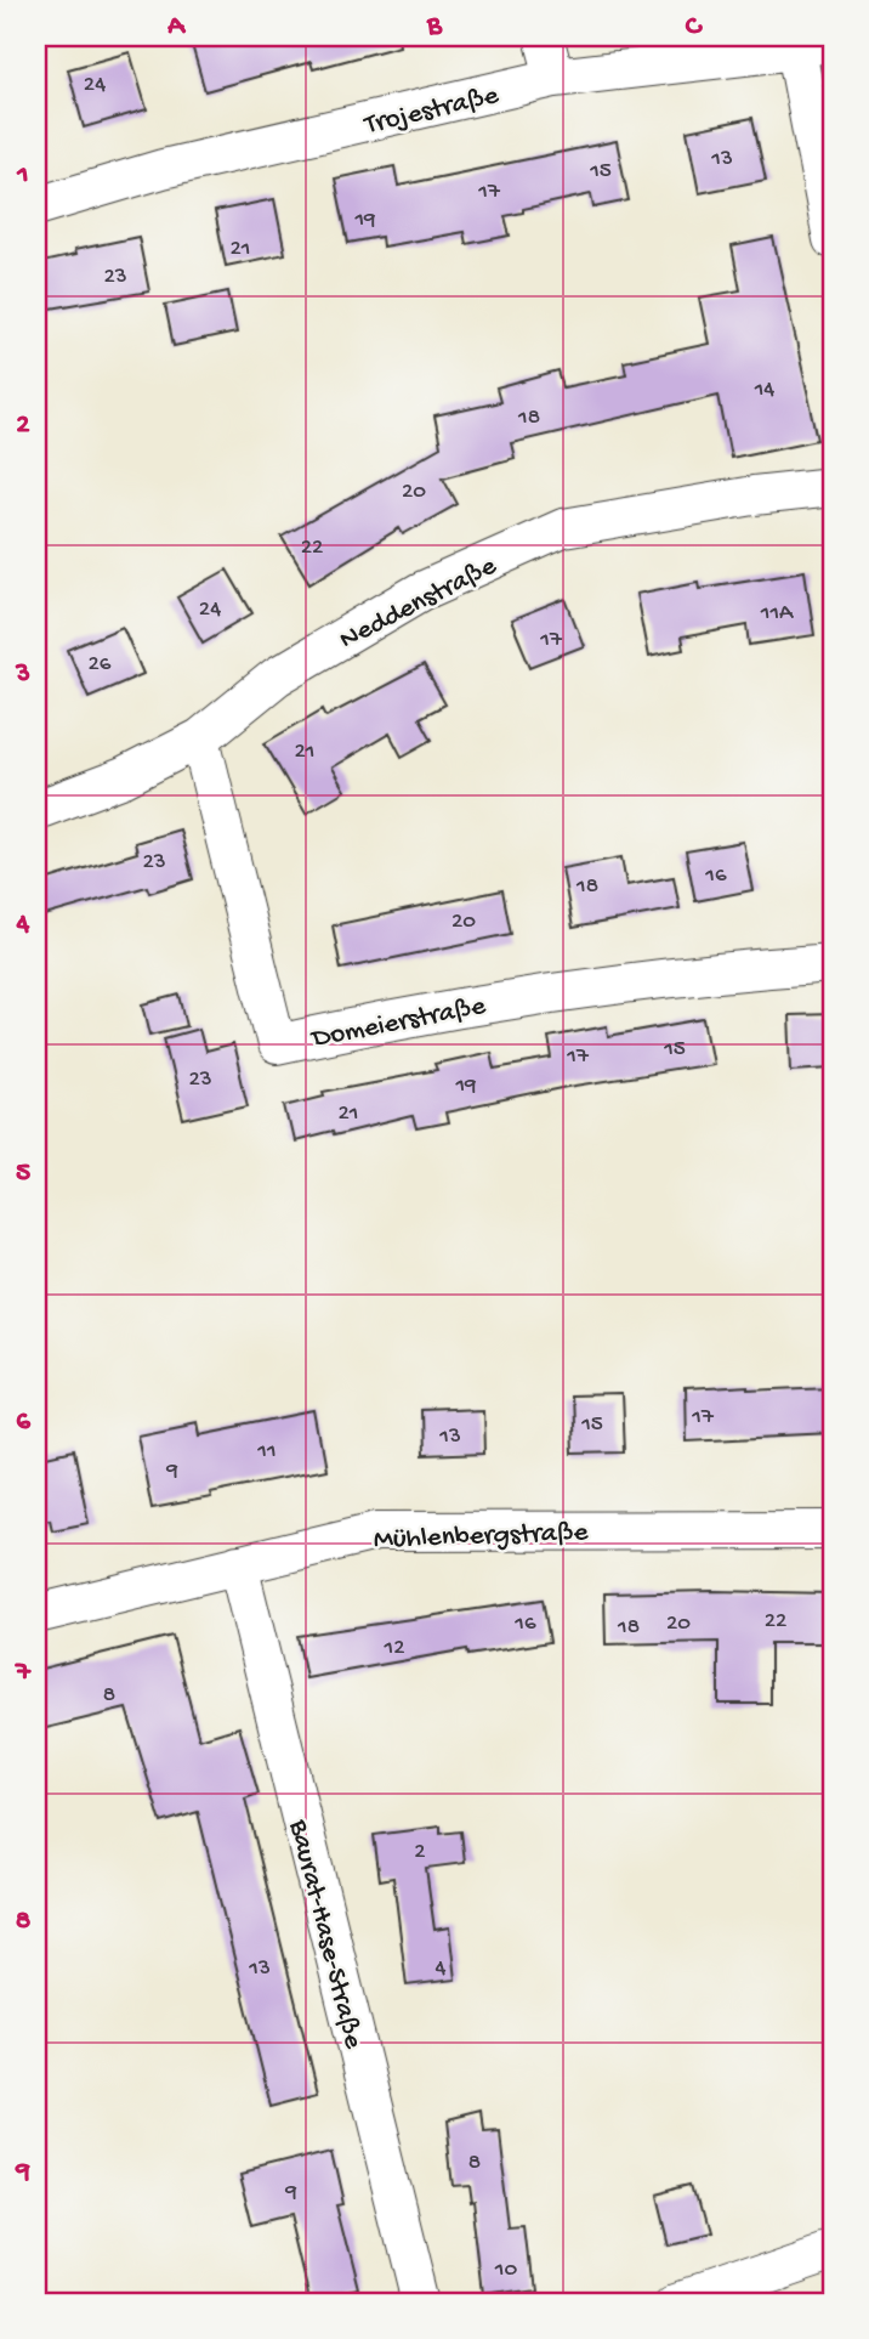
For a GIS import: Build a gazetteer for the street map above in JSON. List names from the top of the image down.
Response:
{
  "streets": {
    "street": [
      "Trojestraße",
      "Neddenstraße",
      "Domeierstraße",
      "Mühlenbergstraße",
      "Baurat-Hase-Straße"
    ]
  },
  "crossings": [
    ["Neddenstraße", "Domeierstraße"],
    ["Mühlenbergstraße", "Baurat-Hase-Straße"]
  ],
  "house_numbers": [
    "24",
    "13",
    "15",
    "17",
    "19",
    "21",
    "23",
    "14",
    "18",
    "20",
    "22",
    "24",
    "11A",
    "17",
    "26",
    "21",
    "23",
    "16",
    "18",
    "20",
    "15",
    "17",
    "23",
    "19",
    "21",
    "17",
    "15",
    "13",
    "11",
    "9",
    "22",
    "16",
    "20",
    "18",
    "12",
    "8",
    "2",
    "13",
    "4",
    "8",
    "9",
    "10"
  ],
  "grid": {
    "columns": ["A", "B", "C"],
    "rows": [
      "1",
      "2",
      "3",
      "4",
      "5",
      "6",
      "7",
      "8",
      "9"
    ]
  }
}
